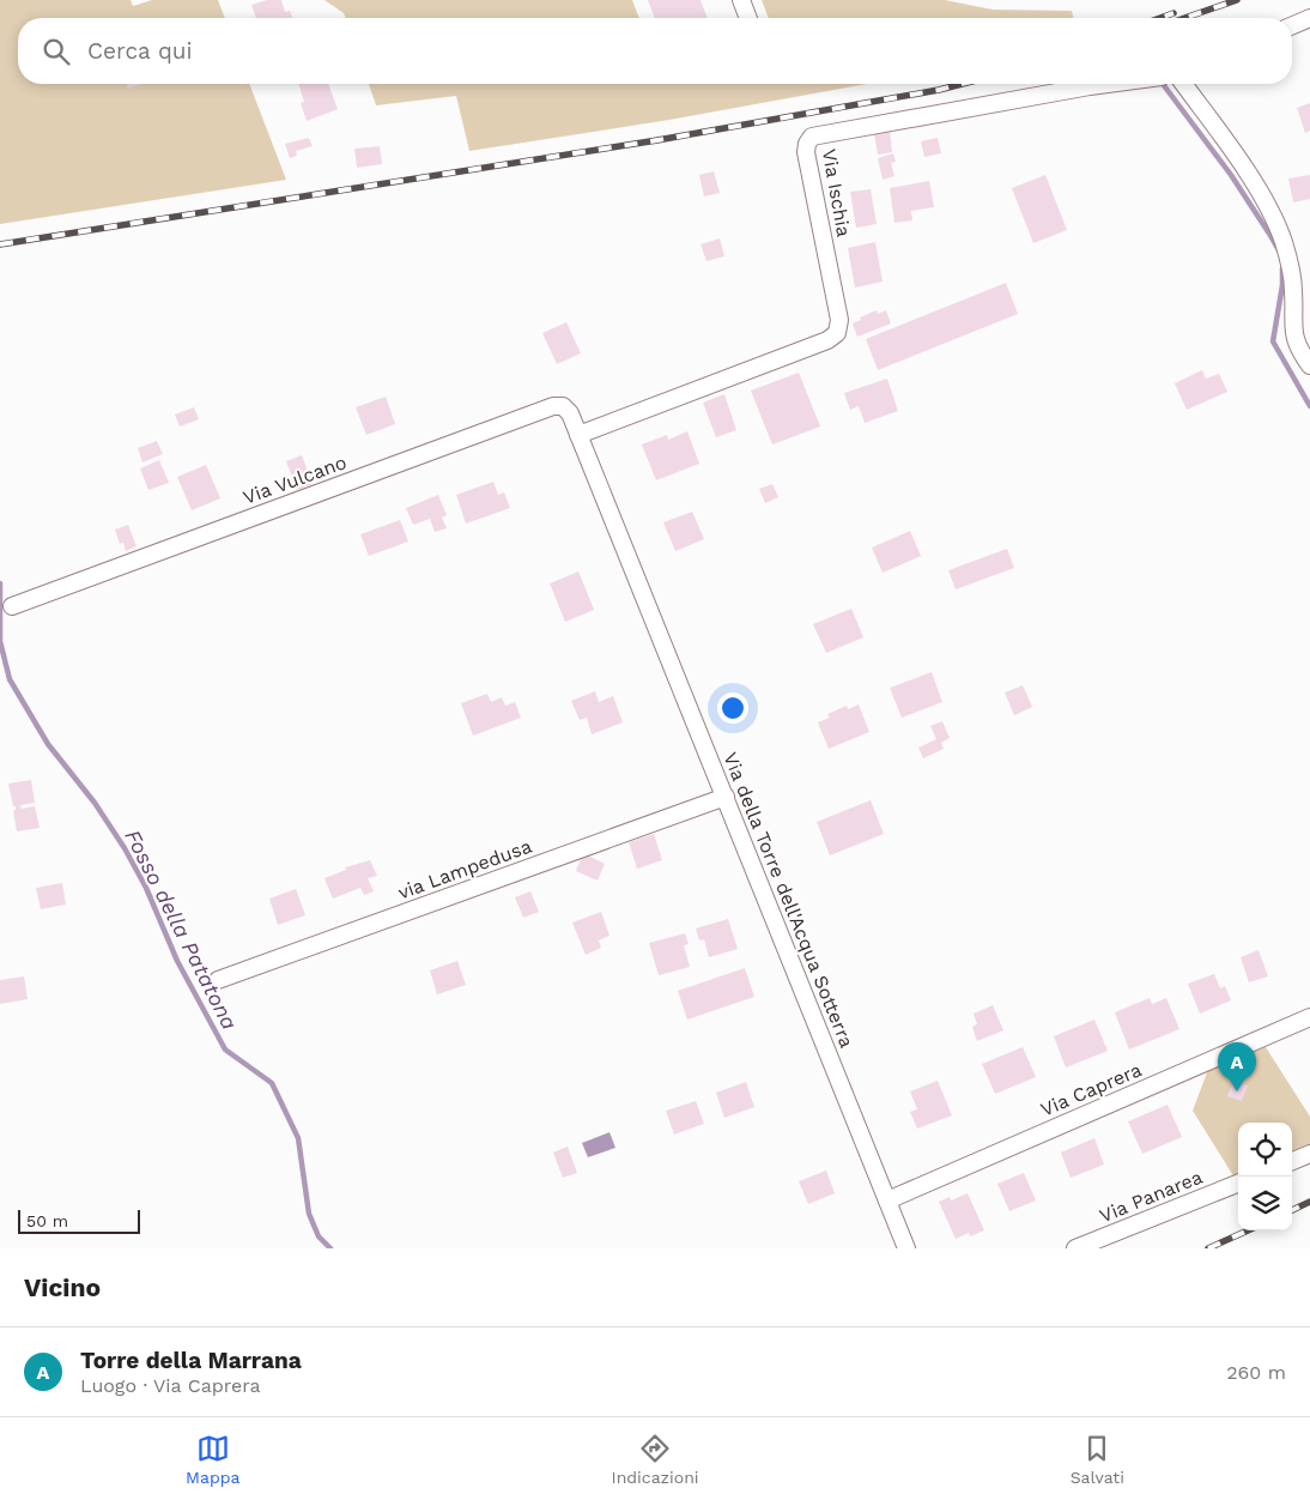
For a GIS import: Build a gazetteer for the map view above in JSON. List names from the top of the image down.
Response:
{
  "streets": {
    "street": [
      "Via Ischia",
      "Via Vulcano",
      "via Lampedusa",
      "Via della Torre dell'Acqua Sotterra",
      "Via Caprera",
      "Via Panarea"
    ]
  },
  "crossings": [
    ["Via Ischia", "Via Vulcano"],
    ["Via Ischia", "Via della Torre dell'Acqua Sotterra"],
    ["Via Vulcano", "Via della Torre dell'Acqua Sotterra"],
    ["via Lampedusa", "Via della Torre dell'Acqua Sotterra"],
    ["Via della Torre dell'Acqua Sotterra", "Via Caprera"]
  ],
  "water": ["Fosso della Patatona"],
  "scale_bar": "50 m",
  "page": {
    "search": "Cerca qui",
    "pins": "A",
    "scale": "50 m",
    "heading": "Vicino",
    "list": [
      {
        "mark": "A",
        "name": "Torre della Marrana",
        "note": "Luogo · Via Caprera",
        "value": "260 m"
      }
    ],
    "nav": ["Mappa", "Indicazioni", "Salvati"]
  }
}
